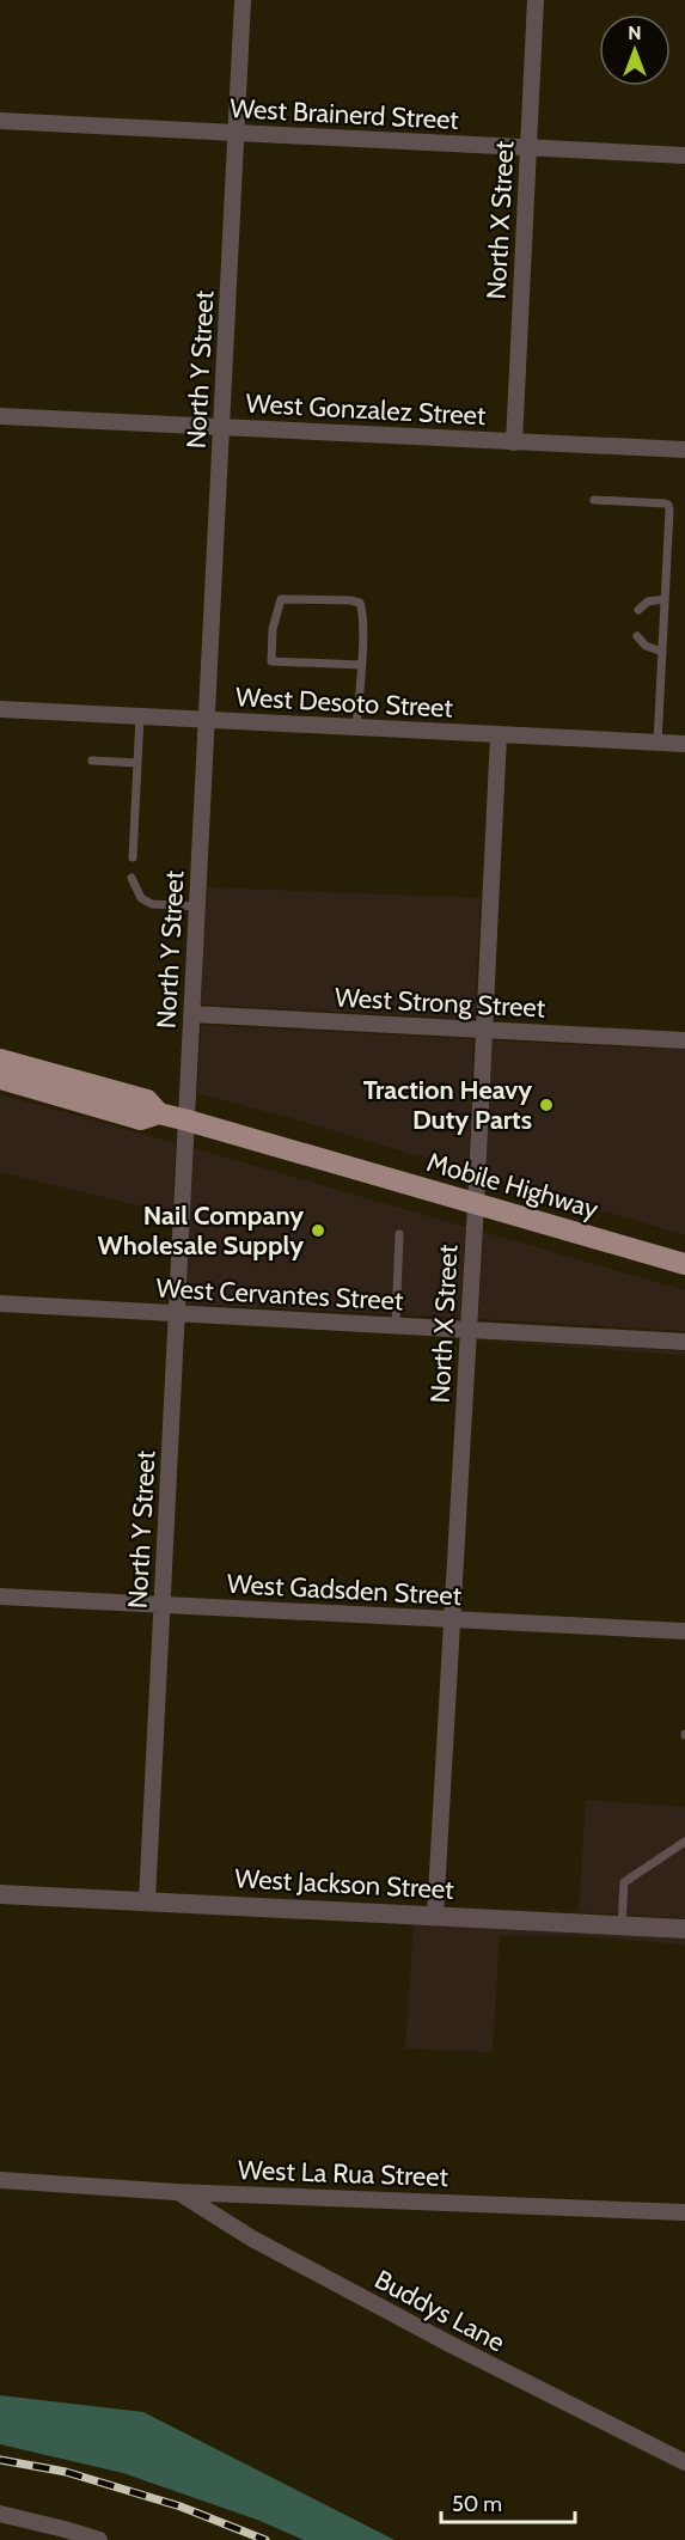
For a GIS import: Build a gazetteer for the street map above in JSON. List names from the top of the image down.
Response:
{
  "streets": {
    "main road": ["Mobile Highway"],
    "street": [
      "West Brainerd Street",
      "North X Street",
      "North Y Street",
      "West Gonzalez Street",
      "West Desoto Street",
      "West Strong Street",
      "West Cervantes Street",
      "West Gadsden Street",
      "West Jackson Street",
      "West La Rua Street",
      "Buddys Lane"
    ]
  },
  "crossings": [
    ["West Brainerd Street", "North X Street"],
    ["West Brainerd Street", "North Y Street"],
    ["North X Street", "West Gonzalez Street"],
    ["North X Street", "West Desoto Street"],
    ["North X Street", "West Strong Street"],
    ["North X Street", "Mobile Highway"],
    ["North X Street", "West Cervantes Street"],
    ["North X Street", "West Gadsden Street"],
    ["North X Street", "West Jackson Street"],
    ["North Y Street", "West Gonzalez Street"],
    ["North Y Street", "West Desoto Street"],
    ["North Y Street", "West Strong Street"],
    ["North Y Street", "Mobile Highway"],
    ["North Y Street", "West Cervantes Street"],
    ["North Y Street", "West Gadsden Street"],
    ["North Y Street", "West Jackson Street"],
    ["West La Rua Street", "Buddys Lane"]
  ],
  "places": ["Traction Heavy Duty Parts", "Nail Company Wholesale Supply"],
  "scale_bar": "50 m",
  "north": "top"
}
